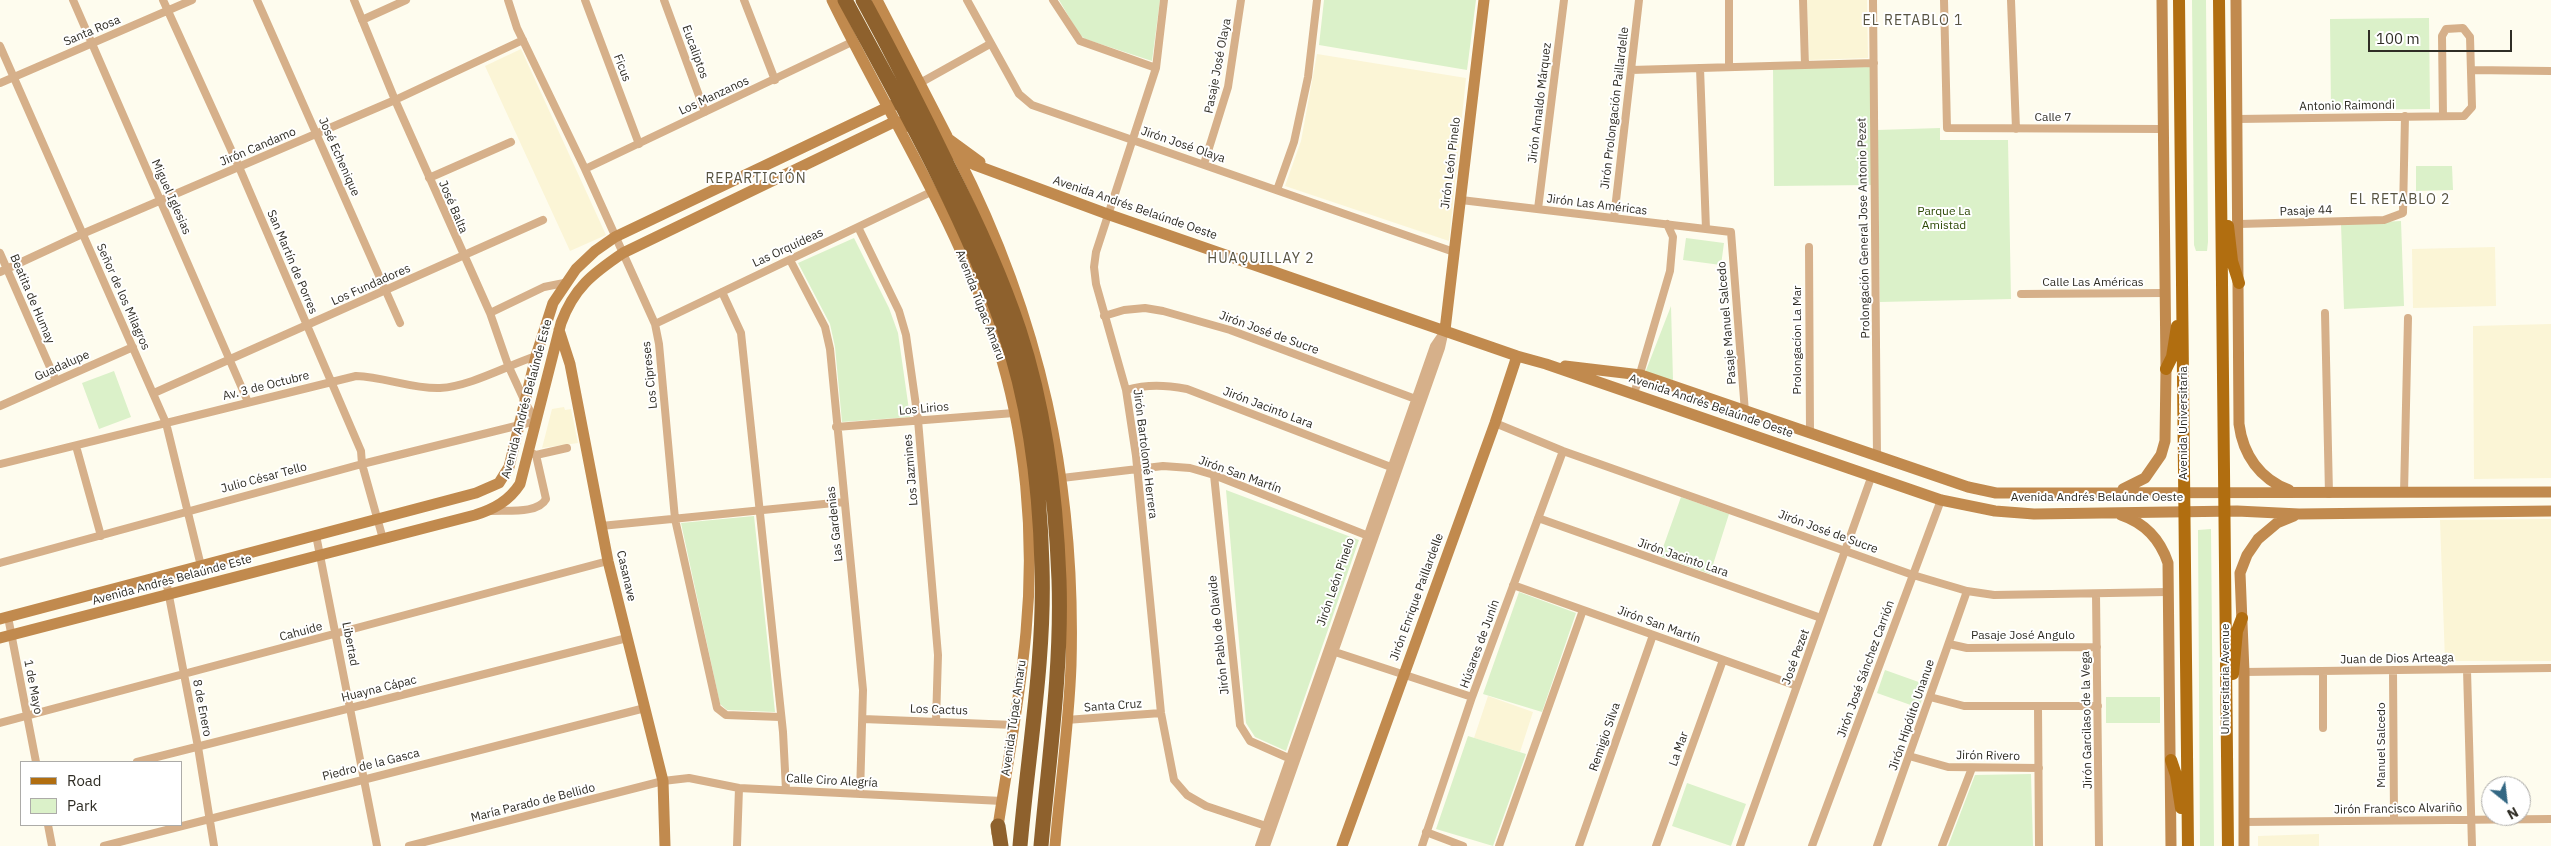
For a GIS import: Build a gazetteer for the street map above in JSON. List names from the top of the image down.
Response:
{
  "streets": {
    "highway": ["Avenida Túpac Amaru"],
    "main road": ["Avenida Universitaria", "Universitaria Avenue"],
    "street": [
      "Santa Rosa",
      "Eucaliptos",
      "Pasaje José Olaya",
      "Ficus",
      "Los Manzanos",
      "Jirón Arnaldo Márquez",
      "Antonio Raimondi",
      "Jirón Prolongación Paillardelle",
      "Calle 7",
      "Jirón José Olaya",
      "Jirón Candamo",
      "José Echenique",
      "Jirón León Pinelo",
      "Miguel Iglesias",
      "Jirón Las Américas",
      "José Balta",
      "Avenida Andrés Belaúnde Oeste",
      "Pasaje 44",
      "Prolongación General Jose Antonio Pezet",
      "Las Orquídeas",
      "San Martín de Porres",
      "Calle Las Américas",
      "Los Fundadores",
      "Señor de los Milagros",
      "Beatita de Humay",
      "Pasaje Manuel Salcedo",
      "Jirón José de Sucre",
      "Prolongacíon La Mar",
      "Guadalupe",
      "Los Cipreses",
      "Av. 3 de Octubre",
      "Avenida Andrés Belaúnde Este",
      "Jirón Jacinto Lara",
      "Los Lirios",
      "Jirón Bartolomé Herrera",
      "Los Jazmines",
      "Jirón San Martín",
      "Julio César Tello",
      "Las Gardenias",
      "Casanave",
      "Jirón Enrique Paillardelle",
      "Cahuide",
      "Jirón Pablo de Olavide",
      "Pasaje José Angulo",
      "Libertad",
      "Húsares de Junín",
      "José Pezet",
      "Juan de Dios Arteaga",
      "Jirón José Sánchez Carrión",
      "1 de Mayo",
      "Huayna Cápac",
      "Santa Cruz",
      "8 de Enero",
      "Los Cactus",
      "Jirón Hipólito Unanue",
      "Jirón Garcilaso de la Vega",
      "Remigio Silva",
      "Manuel Salcedo",
      "La Mar",
      "Jirón Rivero",
      "Piedro de la Gasca",
      "Calle Ciro Alegría",
      "María Parado de Bellido",
      "Jirón Francisco Alvariño"
    ]
  },
  "crossings": [
    ["Santa Rosa", "Miguel Iglesias"],
    ["Santa Rosa", "San Martín de Porres"],
    ["Santa Rosa", "Señor de los Milagros"],
    ["Eucaliptos", "Los Manzanos"],
    ["Pasaje José Olaya", "Jirón José Olaya"],
    ["Ficus", "Los Manzanos"],
    ["Los Manzanos", "Avenida Túpac Amaru"],
    ["Los Manzanos", "Los Cipreses"],
    ["Jirón Arnaldo Márquez", "Jirón Las Américas"],
    ["Antonio Raimondi", "Pasaje 44"],
    ["Jirón Prolongación Paillardelle", "Jirón Las Américas"],
    ["Calle 7", "Avenida Universitaria"],
    ["Jirón José Olaya", "Jirón León Pinelo"],
    ["Jirón José Olaya", "Jirón Bartolomé Herrera"],
    ["Jirón Candamo", "José Echenique"],
    ["Jirón Candamo", "Miguel Iglesias"],
    ["Jirón Candamo", "José Balta"],
    ["Jirón Candamo", "San Martín de Porres"],
    ["Jirón Candamo", "Señor de los Milagros"],
    ["Jirón Candamo", "Beatita de Humay"],
    ["Jirón Candamo", "Los Cipreses"],
    ["José Echenique", "Los Fundadores"],
    ["Jirón León Pinelo", "Jirón Las Américas"],
    ["Jirón León Pinelo", "Avenida Andrés Belaúnde Oeste"],
    ["Jirón León Pinelo", "Jirón José de Sucre"],
    ["Jirón León Pinelo", "Jirón Jacinto Lara"],
    ["Jirón León Pinelo", "Jirón Bartolomé Herrera"],
    ["Jirón León Pinelo", "Jirón San Martín"],
    ["Jirón León Pinelo", "Jirón Pablo de Olavide"],
    ["Miguel Iglesias", "Los Fundadores"],
    ["Miguel Iglesias", "Av. 3 de Octubre"],
    ["Jirón Las Américas", "Pasaje Manuel Salcedo"],
    ["José Balta", "Los Fundadores"],
    ["José Balta", "Av. 3 de Octubre"],
    ["José Balta", "Avenida Andrés Belaúnde Este"],
    ["José Balta", "Julio César Tello"],
    ["Avenida Andrés Belaúnde Oeste", "Prolongación General Jose Antonio Pezet"],
    ["Avenida Andrés Belaúnde Oeste", "Avenida Túpac Amaru"],
    ["Avenida Andrés Belaúnde Oeste", "Pasaje Manuel Salcedo"],
    ["Avenida Andrés Belaúnde Oeste", "Prolongacíon La Mar"],
    ["Avenida Andrés Belaúnde Oeste", "Avenida Universitaria"],
    ["Avenida Andrés Belaúnde Oeste", "Jirón Bartolomé Herrera"],
    ["Avenida Andrés Belaúnde Oeste", "Jirón Enrique Paillardelle"],
    ["Avenida Andrés Belaúnde Oeste", "José Pezet"],
    ["Avenida Andrés Belaúnde Oeste", "Jirón José Sánchez Carrión"],
    ["Avenida Andrés Belaúnde Oeste", "Universitaria Avenue"],
    ["Las Orquídeas", "Avenida Túpac Amaru"],
    ["Las Orquídeas", "Los Cipreses"],
    ["Las Orquídeas", "Los Jazmines"],
    ["Las Orquídeas", "Las Gardenias"],
    ["San Martín de Porres", "Los Fundadores"],
    ["San Martín de Porres", "Av. 3 de Octubre"],
    ["San Martín de Porres", "Avenida Andrés Belaúnde Este"],
    ["San Martín de Porres", "Julio César Tello"],
    ["Calle Las Américas", "Avenida Universitaria"],
    ["Los Fundadores", "Señor de los Milagros"],
    ["Señor de los Milagros", "Guadalupe"],
    ["Señor de los Milagros", "Av. 3 de Octubre"],
    ["Señor de los Milagros", "Avenida Andrés Belaúnde Este"],
    ["Señor de los Milagros", "Julio César Tello"],
    ["Beatita de Humay", "Guadalupe"],
    ["Avenida Túpac Amaru", "Avenida Andrés Belaúnde Este"],
    ["Avenida Túpac Amaru", "Los Lirios"],
    ["Avenida Túpac Amaru", "Los Cactus"],
    ["Avenida Túpac Amaru", "Calle Ciro Alegría"],
    ["Jirón José de Sucre", "Jirón Bartolomé Herrera"],
    ["Jirón José de Sucre", "Jirón Enrique Paillardelle"],
    ["Jirón José de Sucre", "Húsares de Junín"],
    ["Jirón José de Sucre", "José Pezet"],
    ["Jirón José de Sucre", "Jirón José Sánchez Carrión"],
    ["Jirón José de Sucre", "Jirón Hipólito Unanue"],
    ["Jirón José de Sucre", "Jirón Garcilaso de la Vega"],
    ["Los Cipreses", "Avenida Andrés Belaúnde Este"],
    ["Av. 3 de Octubre", "Avenida Andrés Belaúnde Este"],
    ["Avenida Andrés Belaúnde Este", "Julio César Tello"],
    ["Avenida Andrés Belaúnde Este", "Casanave"],
    ["Avenida Andrés Belaúnde Este", "Libertad"],
    ["Avenida Andrés Belaúnde Este", "1 de Mayo"],
    ["Avenida Andrés Belaúnde Este", "8 de Enero"],
    ["Jirón Jacinto Lara", "Jirón Bartolomé Herrera"],
    ["Jirón Jacinto Lara", "Húsares de Junín"],
    ["Jirón Jacinto Lara", "José Pezet"],
    ["Los Lirios", "Los Jazmines"],
    ["Los Lirios", "Las Gardenias"],
    ["Jirón Bartolomé Herrera", "Jirón San Martín"],
    ["Jirón Bartolomé Herrera", "Santa Cruz"],
    ["Los Jazmines", "Los Cactus"],
    ["Jirón San Martín", "Jirón Pablo de Olavide"],
    ["Jirón San Martín", "Húsares de Junín"],
    ["Jirón San Martín", "José Pezet"],
    ["Jirón San Martín", "Remigio Silva"],
    ["Jirón San Martín", "La Mar"],
    ["Las Gardenias", "Los Cactus"],
    ["Las Gardenias", "Calle Ciro Alegría"],
    ["Casanave", "Cahuide"],
    ["Casanave", "Huayna Cápac"],
    ["Casanave", "Piedro de la Gasca"],
    ["Casanave", "Calle Ciro Alegría"],
    ["Casanave", "María Parado de Bellido"],
    ["Cahuide", "Libertad"],
    ["Cahuide", "1 de Mayo"],
    ["Cahuide", "8 de Enero"],
    ["Pasaje José Angulo", "Jirón Hipólito Unanue"],
    ["Pasaje José Angulo", "Jirón Garcilaso de la Vega"],
    ["Libertad", "Huayna Cápac"],
    ["Libertad", "Piedro de la Gasca"],
    ["Juan de Dios Arteaga", "Manuel Salcedo"],
    ["Huayna Cápac", "8 de Enero"],
    ["8 de Enero", "Piedro de la Gasca"],
    ["Jirón Hipólito Unanue", "Jirón Rivero"],
    ["Manuel Salcedo", "Jirón Francisco Alvariño"],
    ["Calle Ciro Alegría", "María Parado de Bellido"]
  ],
  "districts": [
    "EL RETABLO 1",
    "REPARTICIÓN",
    "EL RETABLO 2",
    "HUAQUILLAY 2"
  ],
  "parks": ["Parque La Amistad"],
  "legend": ["Road", "Park"],
  "scale_bar": "100 m",
  "north": "bottom right"
}
